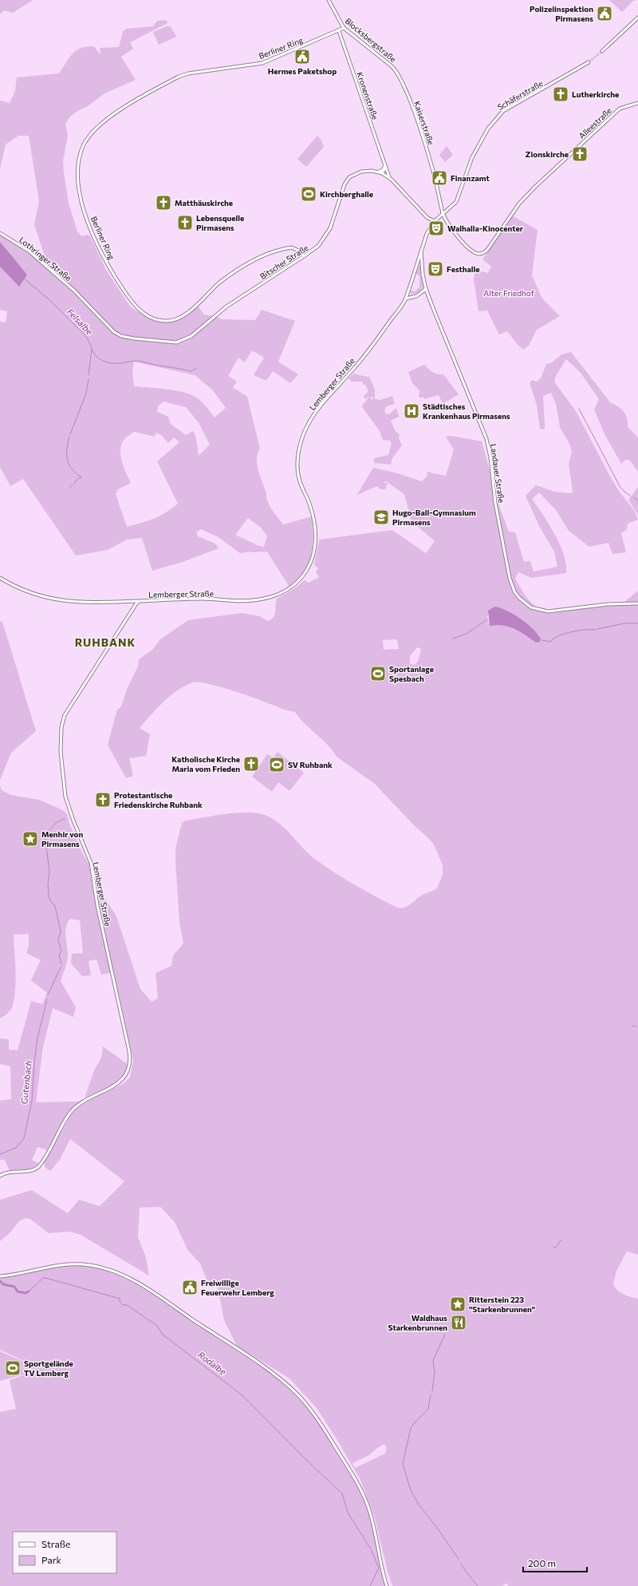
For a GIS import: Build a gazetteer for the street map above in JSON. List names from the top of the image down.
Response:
{
  "streets": {
    "main road": [
      "Blocksbergstraße",
      "Berliner Ring",
      "Schäferstraße",
      "Kronenstraße",
      "Kaiserstraße",
      "Alleestraße",
      "Lothringer Straße",
      "Bitscher Straße",
      "Lemberger Straße",
      "Landauer Straße"
    ]
  },
  "crossings": [
    ["Blocksbergstraße", "Berliner Ring"],
    ["Blocksbergstraße", "Kaiserstraße"],
    ["Berliner Ring", "Kronenstraße"],
    ["Berliner Ring", "Bitscher Straße"],
    ["Schäferstraße", "Landauer Straße"],
    ["Kronenstraße", "Bitscher Straße"],
    ["Kaiserstraße", "Alleestraße"],
    ["Kaiserstraße", "Landauer Straße"],
    ["Alleestraße", "Landauer Straße"],
    ["Lothringer Straße", "Bitscher Straße"],
    ["Bitscher Straße", "Landauer Straße"],
    ["Lemberger Straße", "Landauer Straße"]
  ],
  "districts": ["RUHBANK"],
  "water": ["Felsalbe", "Gutenbach", "Rodalbe"],
  "parks": ["Alter Friedhof"],
  "places": {
    "public building": [
      "Polizeiinspektion Pirmasens",
      "Hermes Paketshop",
      "Finanzamt",
      "Freiwillige Feuerwehr Lemberg"
    ],
    "church": [
      "Lutherkirche",
      "Zionskirche",
      "Matthäuskirche",
      "Lebensquelle Pirmasens",
      "Katholische Kirche Maria vom Frieden",
      "Protestantische Friedenskirche Ruhbank"
    ],
    "sports": [
      "Kirchberghalle",
      "Sportanlage Spesbach",
      "SV Ruhbank",
      "Sportgelände TV Lemberg"
    ],
    "theatre": ["Walhalla-Kinocenter", "Festhalle"],
    "hospital": ["Städtisches Krankenhaus Pirmasens"],
    "school or university": ["Hugo-Ball-Gymnasium Pirmasens"],
    "place": ["Menhir von Pirmasens", "Ritterstein 223 \"Starkenbrunnen\""],
    "restaurant": ["Waldhaus Starkenbrunnen"]
  },
  "legend": ["Straße", "Park"],
  "scale_bar": "200 m"
}
